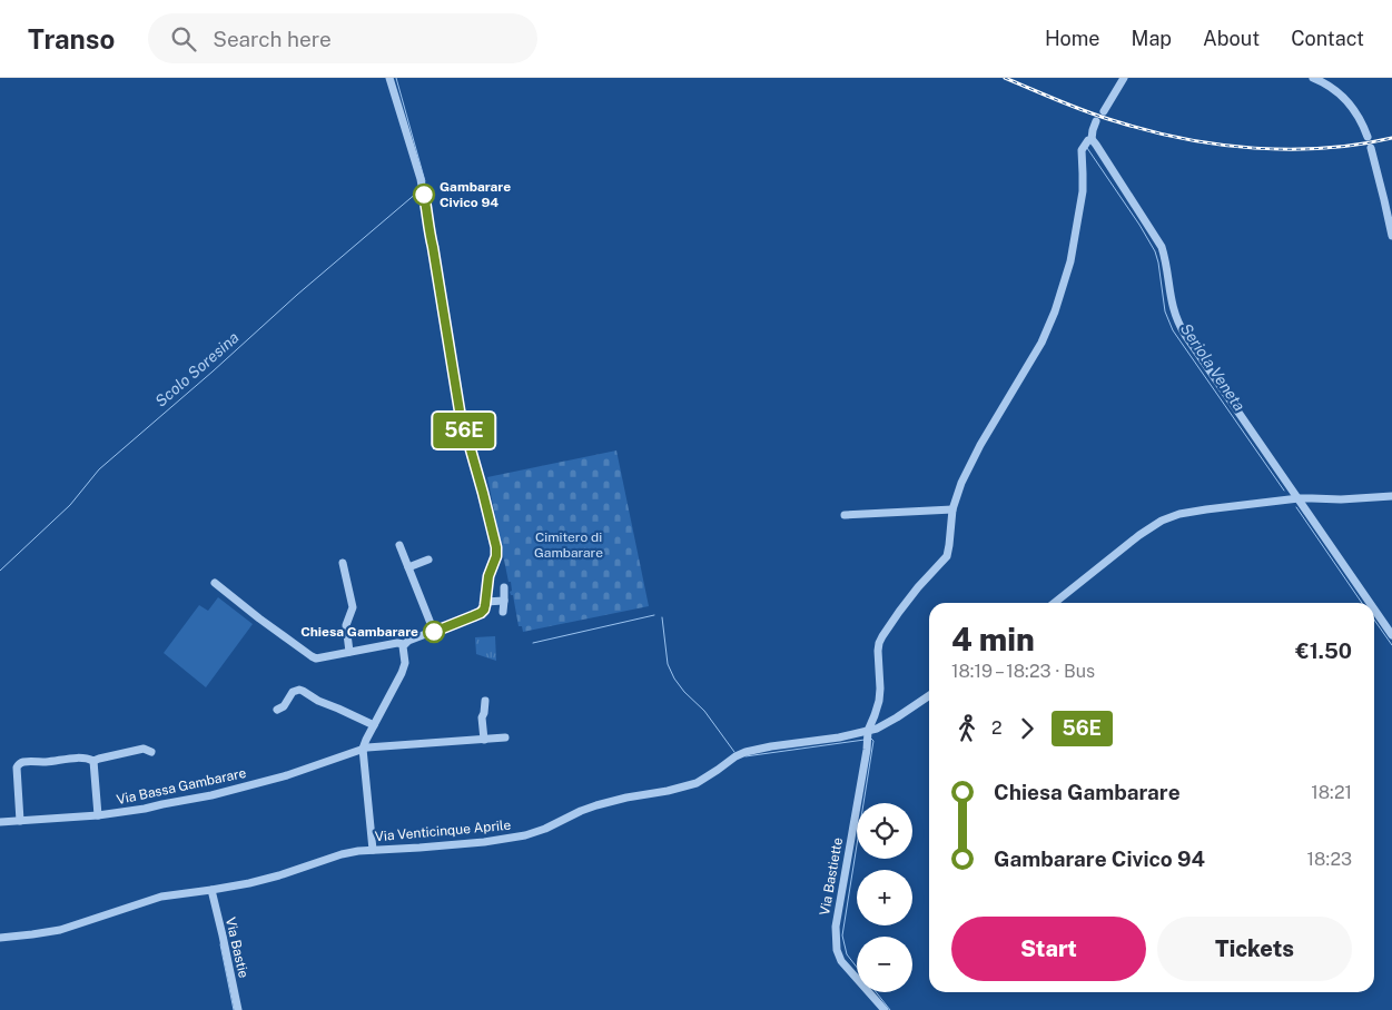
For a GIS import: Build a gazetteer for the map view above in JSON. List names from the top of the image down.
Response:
{
  "streets": {
    "street": [
      "Via Bassa Gambarare",
      "Via Venticinque Aprile",
      "Via Bastiette",
      "Via Bastie"
    ]
  },
  "crossings": [
    ["Via Venticinque Aprile", "Via Bastiette"],
    ["Via Venticinque Aprile", "Via Bastie"]
  ],
  "water": ["Seriola Veneta", "Scolo Soresina"],
  "parks": ["Cimitero di Gambarare"],
  "places": ["Gambarare Civico 94", "Chiesa Gambarare"],
  "lines": ["bus line 56E"],
  "page": {
    "header": "Transo",
    "search": "Search here",
    "nav": [
      "Home",
      "Map",
      "About",
      "Contact"
    ],
    "on_map": "56E",
    "heading": ["4 min", "18:19 – 18:23 · Bus", "€1.50"],
    "legs": ["2", "56E"],
    "list": [
      {
        "name": "Chiesa Gambarare",
        "value": "18:21"
      },
      {
        "name": "Gambarare Civico 94",
        "value": "18:23"
      }
    ],
    "map_buttons": ["+", "−"],
    "buttons": ["Start", "Tickets"]
  }
}
